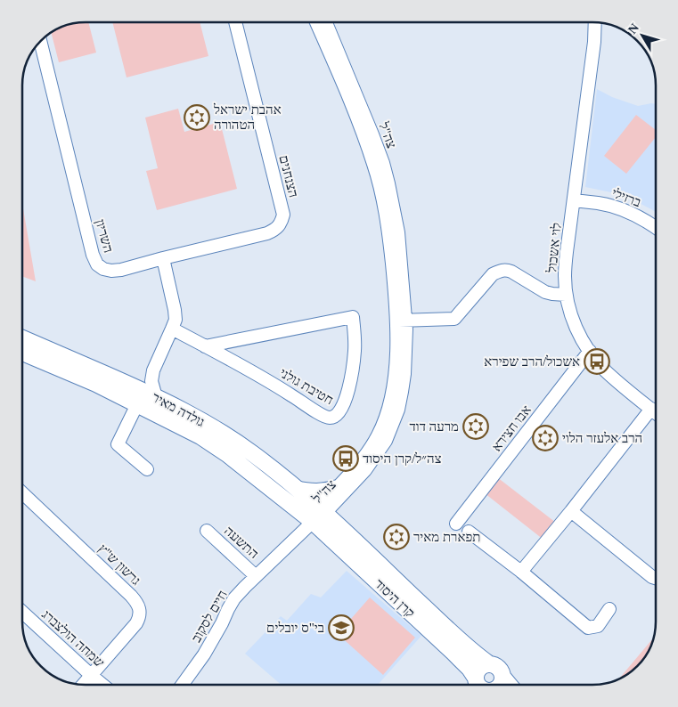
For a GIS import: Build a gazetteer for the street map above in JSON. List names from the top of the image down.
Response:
{
  "streets": {
    "main road": ["גולדה מאיר", "קרן היסוד"],
    "street": [
      "צה\"ל",
      "הצנחנים",
      "ברזילי",
      "השריון",
      "לוי אשכול",
      "חטיבת גולני",
      "אבו חצירא",
      "התשעה",
      "גרשון ש\"ץ",
      "חיים לסקוב",
      "שמחה הולצברג"
    ]
  },
  "crossings": [
    ["צה\"ל", "גולדה מאיר"],
    ["צה\"ל", "קרן היסוד"],
    ["צה\"ל", "חיים לסקוב"],
    ["הצנחנים", "השריון"],
    ["ברזילי", "לוי אשכול"],
    ["לוי אשכול", "אבו חצירא"],
    ["גולדה מאיר", "קרן היסוד"],
    ["גולדה מאיר", "חיים לסקוב"],
    ["התשעה", "חיים לסקוב"],
    ["גרשון ש\"ץ", "שמחה הולצברג"],
    ["קרן היסוד", "חיים לסקוב"]
  ],
  "places": {
    "synagogue": [
      "אהבת ישראל הטהורה",
      "מרעה דוד",
      "הרב אלעזר הלוי",
      "תפארת מאיר"
    ],
    "bus stop": ["אשכול/הרב שפירא", "צה״ל/קרן היסוד"],
    "school or university": ["בי\"ס יובלים"]
  },
  "north": "top left"
}
